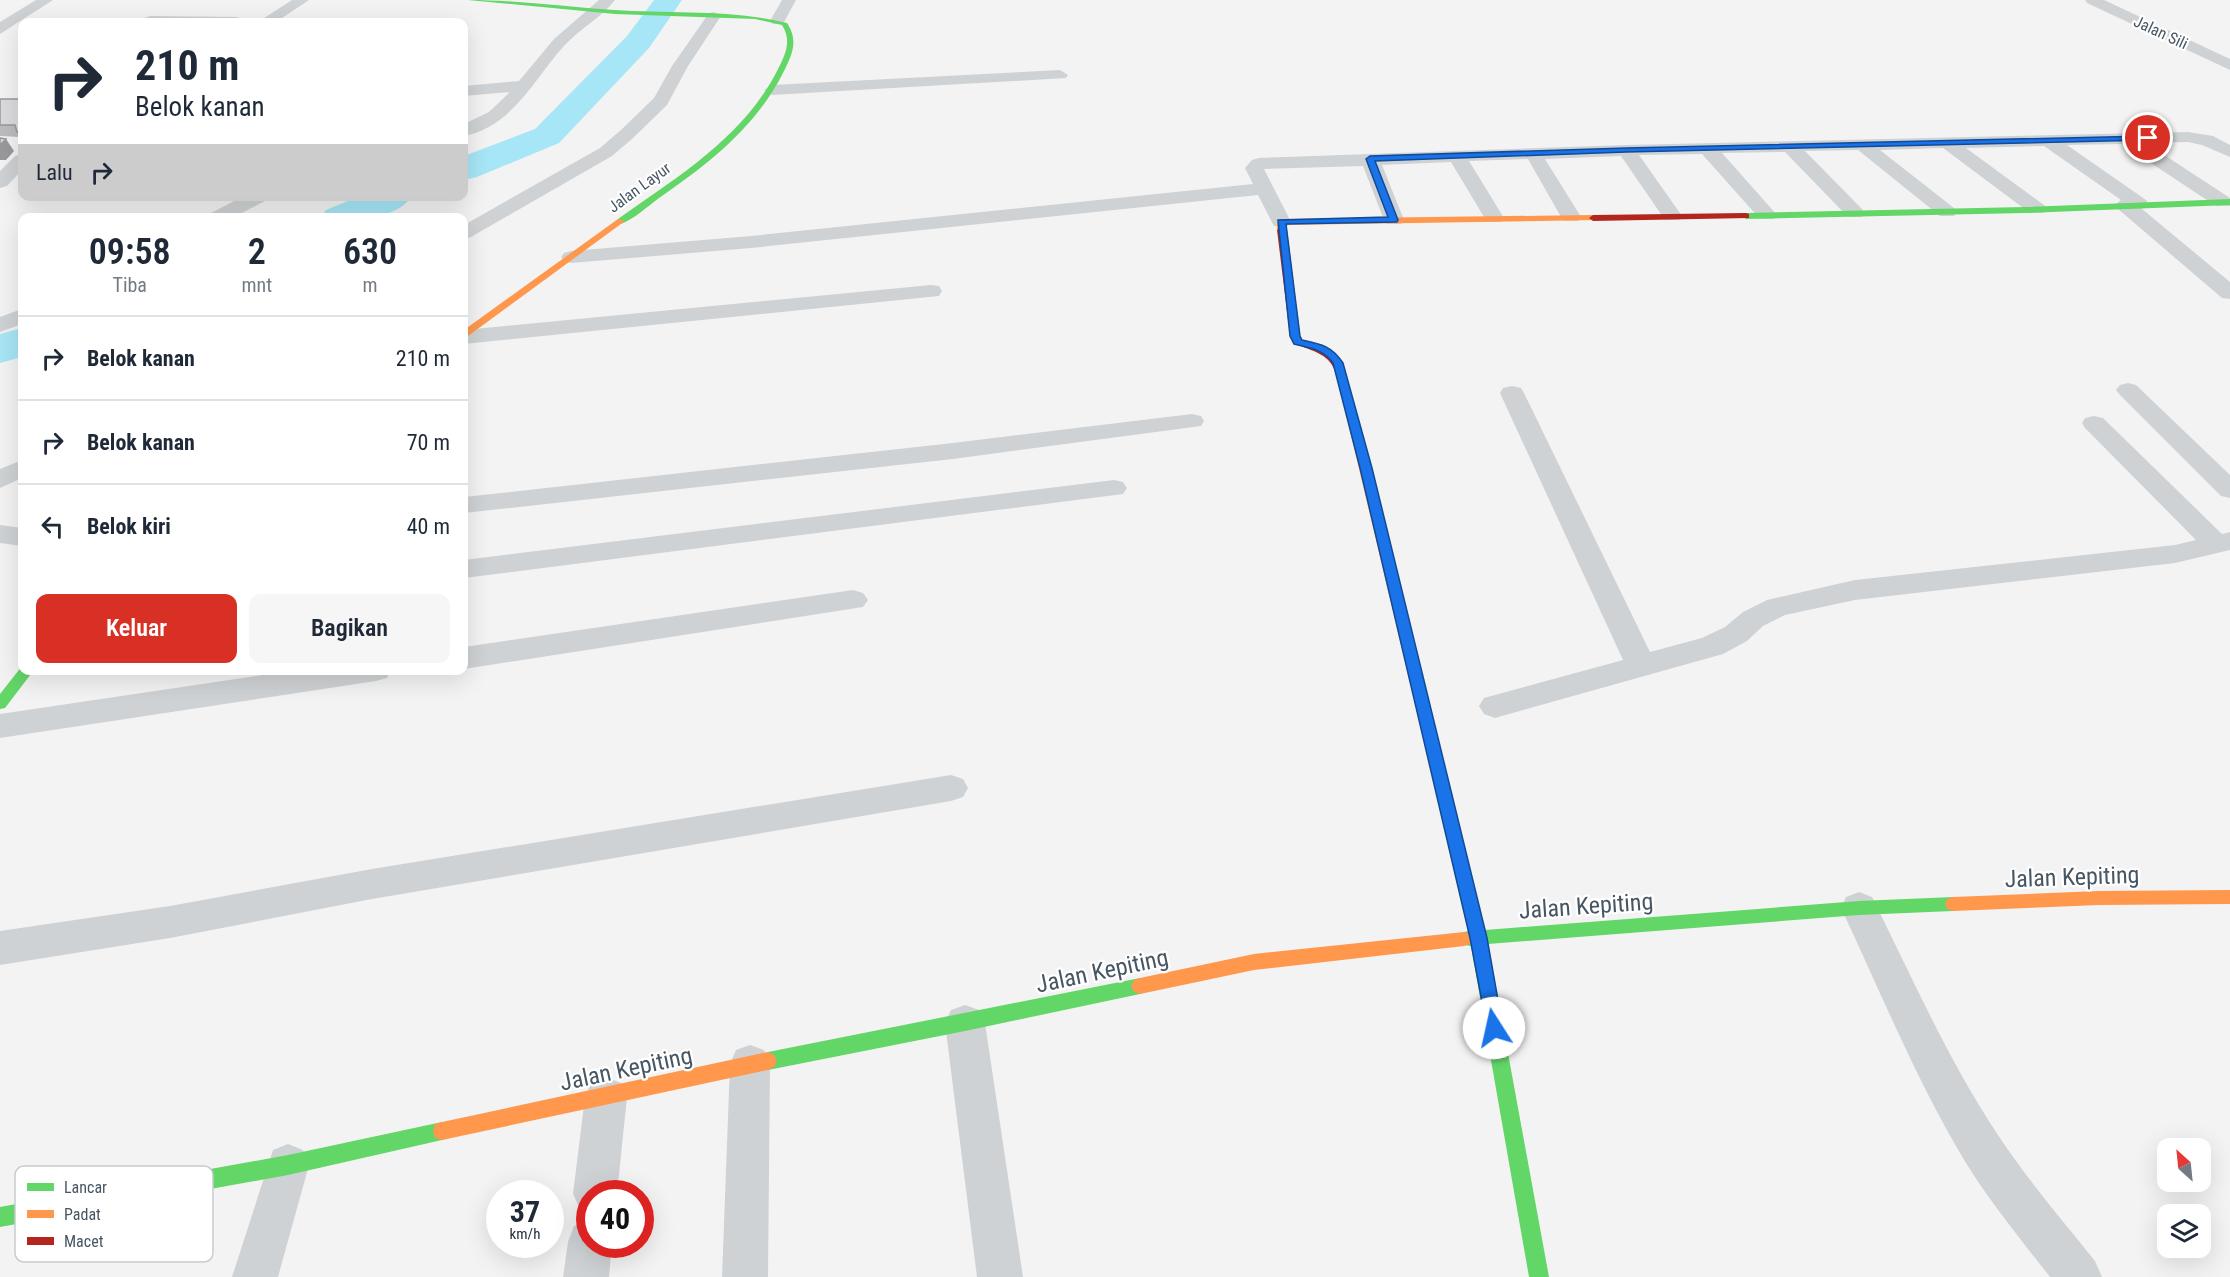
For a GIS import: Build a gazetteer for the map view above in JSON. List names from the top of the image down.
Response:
{
  "streets": {
    "street": ["Jalan Sili", "Jalan Layur", "Jalan Kepiting"]
  },
  "legend": ["Lancar", "Padat", "Macet"],
  "north": "top left",
  "page": {
    "turn": ["210 m", "Belok kanan"],
    "then": "Lalu",
    "eta": [
      "09:58",
      "Tiba",
      "2",
      "mnt",
      "630",
      "m"
    ],
    "list": [
      {
        "name": "Belok kanan",
        "value": "210 m"
      },
      {
        "name": "Belok kanan",
        "value": "70 m"
      },
      {
        "name": "Belok kiri",
        "value": "40 m"
      }
    ],
    "buttons": ["Keluar", "Bagikan"],
    "speed": "37 km/h",
    "limit": "40"
  }
}
